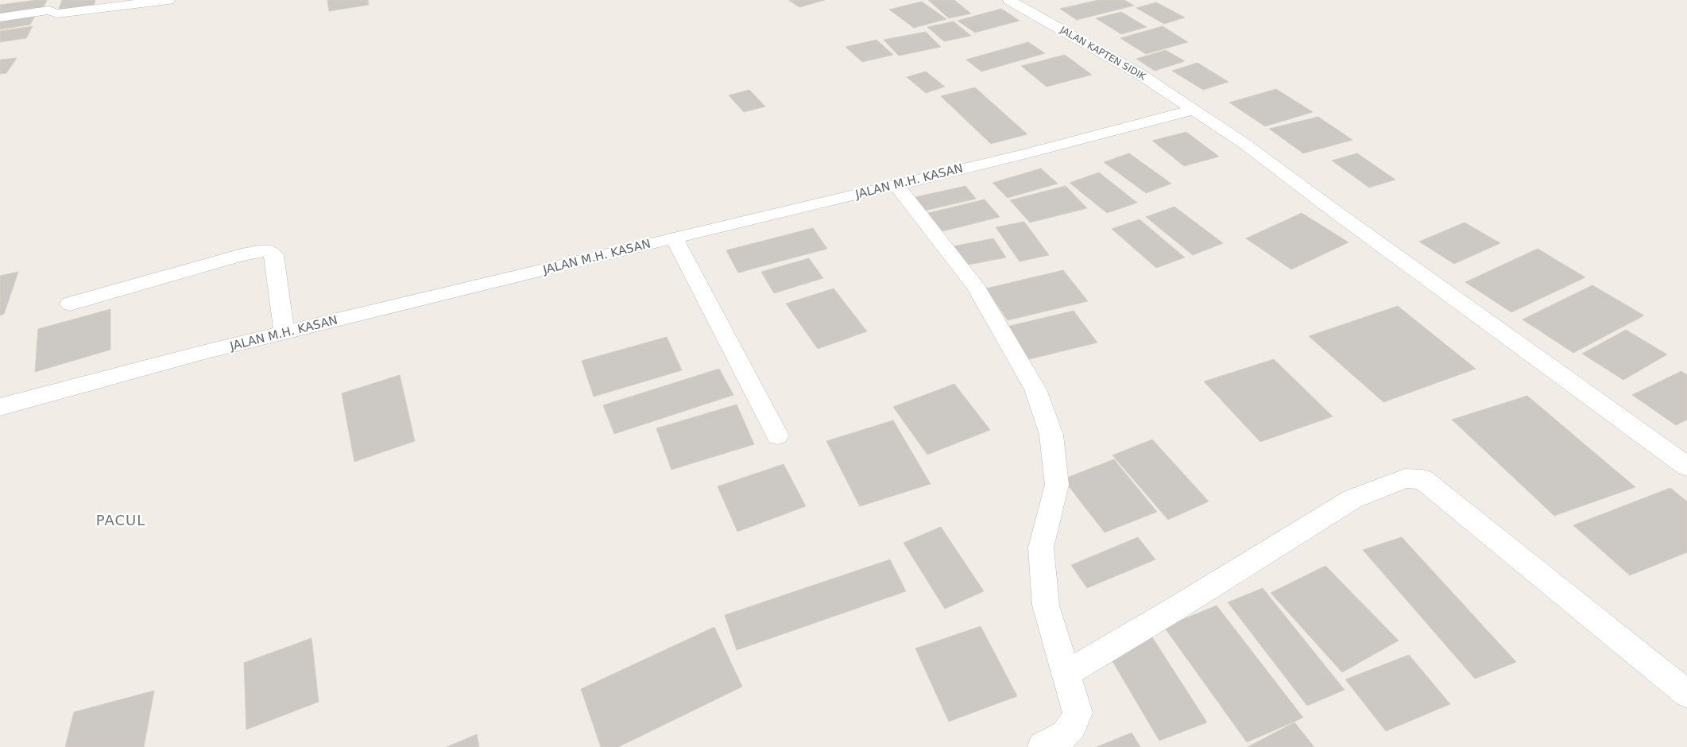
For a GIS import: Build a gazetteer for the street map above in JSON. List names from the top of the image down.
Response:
{
  "streets": {
    "street": ["JALAN KAPTEN SIDIK", "JALAN M.H. KASAN"]
  },
  "crossings": [
    ["JALAN KAPTEN SIDIK", "JALAN M.H. KASAN"]
  ],
  "districts": ["PACUL"]
}
